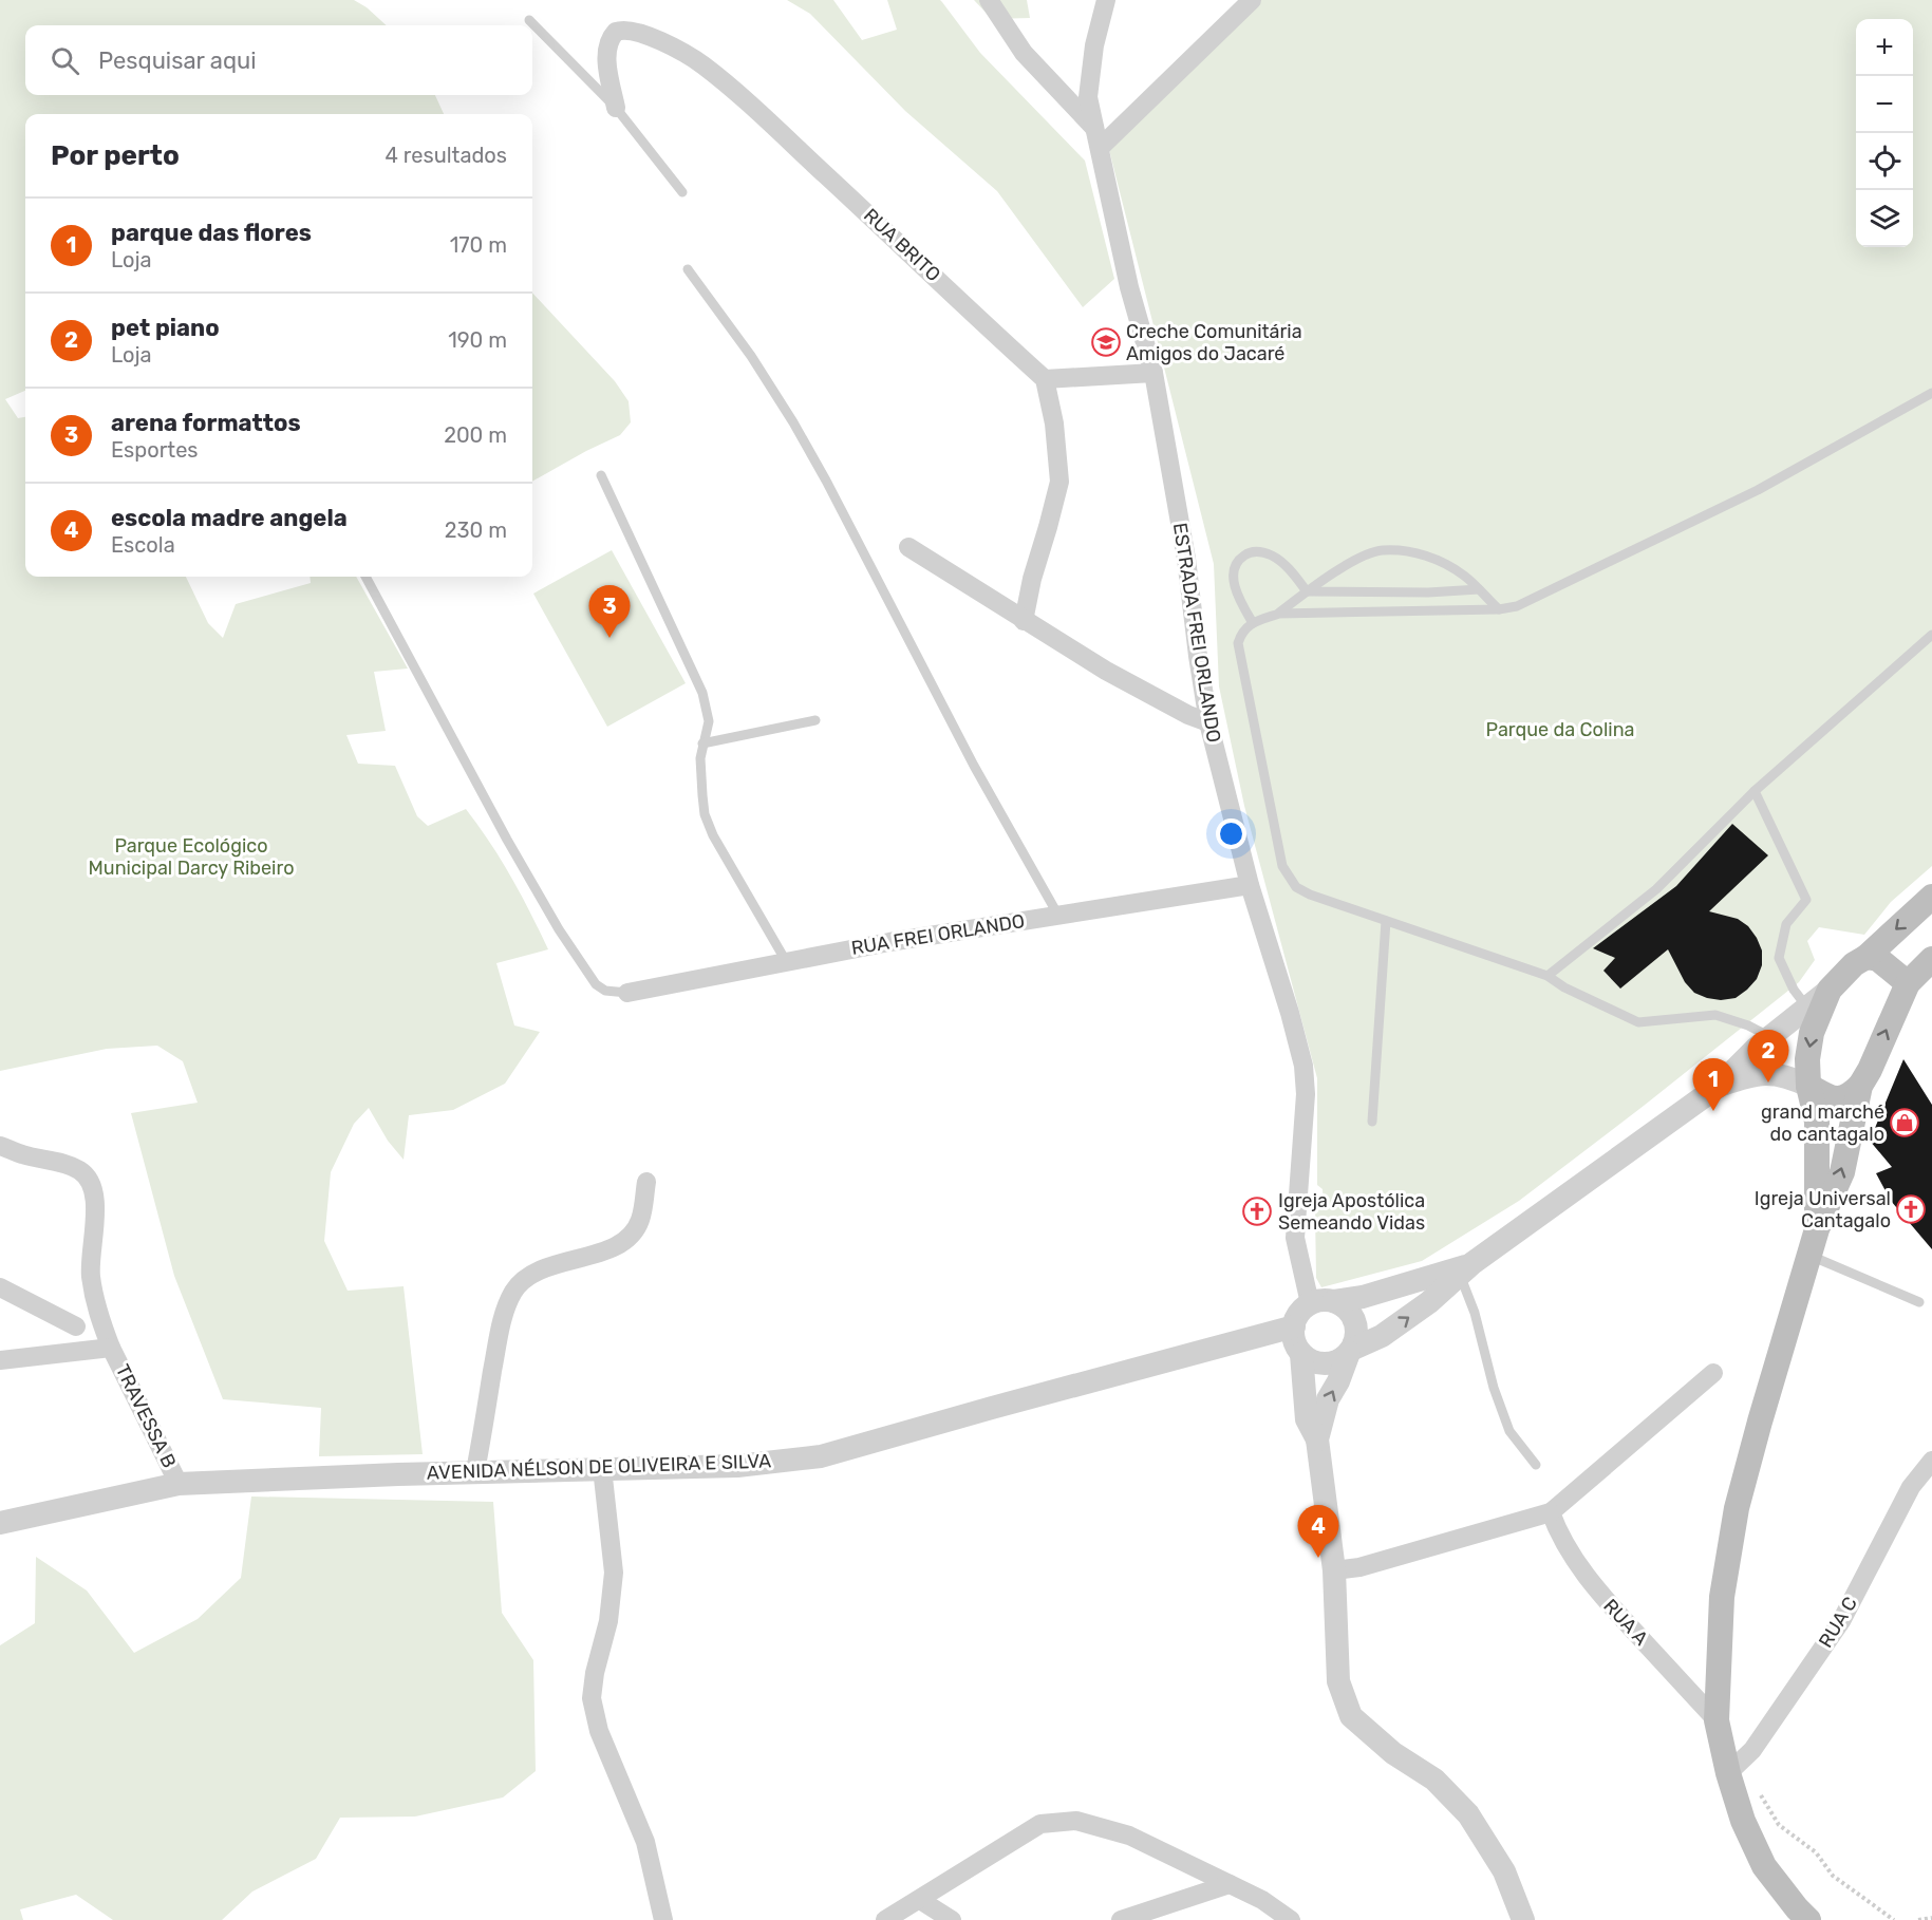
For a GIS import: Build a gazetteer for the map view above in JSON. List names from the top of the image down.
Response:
{
  "streets": {
    "street": [
      "RUA BRITO",
      "ESTRADA FREI ORLANDO",
      "RUA FREI ORLANDO",
      "TRAVESSA B",
      "AVENIDA NÉLSON DE OLIVEIRA E SILVA",
      "RUA A",
      "RUA C"
    ]
  },
  "crossings": [
    ["ESTRADA FREI ORLANDO", "RUA FREI ORLANDO"],
    ["ESTRADA FREI ORLANDO", "AVENIDA NÉLSON DE OLIVEIRA E SILVA"],
    ["TRAVESSA B", "AVENIDA NÉLSON DE OLIVEIRA E SILVA"]
  ],
  "parks": ["Parque da Colina", "Parque Ecológico Municipal Darcy Ribeiro"],
  "places": {
    "school or university": ["Creche Comunitária Amigos do Jacaré"],
    "shop": ["grand marché do cantagalo"],
    "church": ["Igreja Universal Cantagalo", "Igreja Apostólica Semeando Vidas"]
  },
  "page": {
    "map_buttons": ["+", "−"],
    "search": "Pesquisar aqui",
    "heading": ["Por perto", "4 resultados"],
    "list": [
      {
        "mark": "1",
        "name": "parque das flores",
        "note": "Loja",
        "value": "170 m"
      },
      {
        "mark": "2",
        "name": "pet piano",
        "note": "Loja",
        "value": "190 m"
      },
      {
        "mark": "3",
        "name": "arena formattos",
        "note": "Esportes",
        "value": "200 m"
      },
      {
        "mark": "4",
        "name": "escola madre angela",
        "note": "Escola",
        "value": "230 m"
      }
    ],
    "pins": [
      "3",
      "2",
      "1",
      "4"
    ]
  }
}
